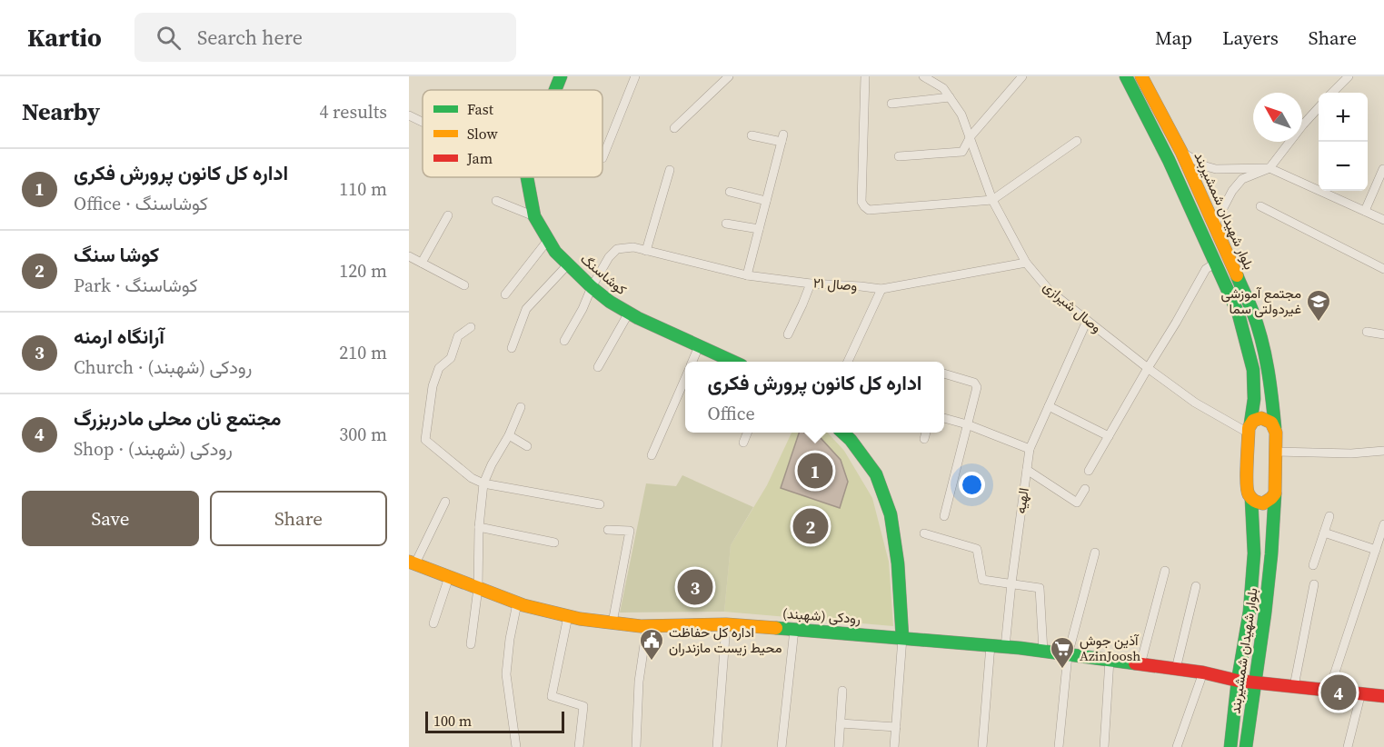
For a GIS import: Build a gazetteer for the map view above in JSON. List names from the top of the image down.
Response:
{
  "streets": {
    "main road": ["بلوار شهیدان شمشیربند", "کوشاسنگ", "رودکی (شهبند)"],
    "street": ["وصال ۲۱", "وصال شیرازی", "الهیه"]
  },
  "crossings": [
    ["بلوار شهیدان شمشیربند", "وصال شیرازی"],
    ["بلوار شهیدان شمشیربند", "رودکی (شهبند)"],
    ["کوشاسنگ", "وصال ۲۱"],
    ["وصال ۲۱", "وصال شیرازی"],
    ["وصال شیرازی", "الهیه"],
    ["الهیه", "رودکی (شهبند)"]
  ],
  "places": {
    "school or university": ["مجتمع آموزشی غیردولتی سما"],
    "public building": ["اداره کل حفاظت محیط زیست مازندران"],
    "supermarket": ["آذین جوش AzinJoosh"]
  },
  "legend": ["Fast", "Slow", "Jam"],
  "scale_bar": "100 m",
  "north": "top left",
  "page": {
    "header": "Kartio",
    "search": "Search here",
    "nav": ["Map", "Layers", "Share"],
    "heading": ["Nearby", "4 results"],
    "map_buttons": ["+", "−"],
    "list": [
      {
        "mark": "1",
        "name": "اداره کل کانون پرورش فکری",
        "note": "Office · کوشاسنگ",
        "value": "110 m"
      },
      {
        "mark": "2",
        "name": "کوشا سنگ",
        "note": "Park · کوشاسنگ",
        "value": "120 m"
      },
      {
        "mark": "3",
        "name": "آرانگاه ارمنه",
        "note": "Church · رودکی (شهبند)",
        "value": "210 m"
      },
      {
        "mark": "4",
        "name": "مجتمع نان محلی مادربزرگ",
        "note": "Shop · رودکی (شهبند)",
        "value": "300 m"
      }
    ],
    "popup": ["اداره کل کانون پرورش فکری", "Office"],
    "pins": [
      "1",
      "2",
      "3",
      "4"
    ],
    "buttons": ["Save", "Share"],
    "scale": "100 m"
  }
}
